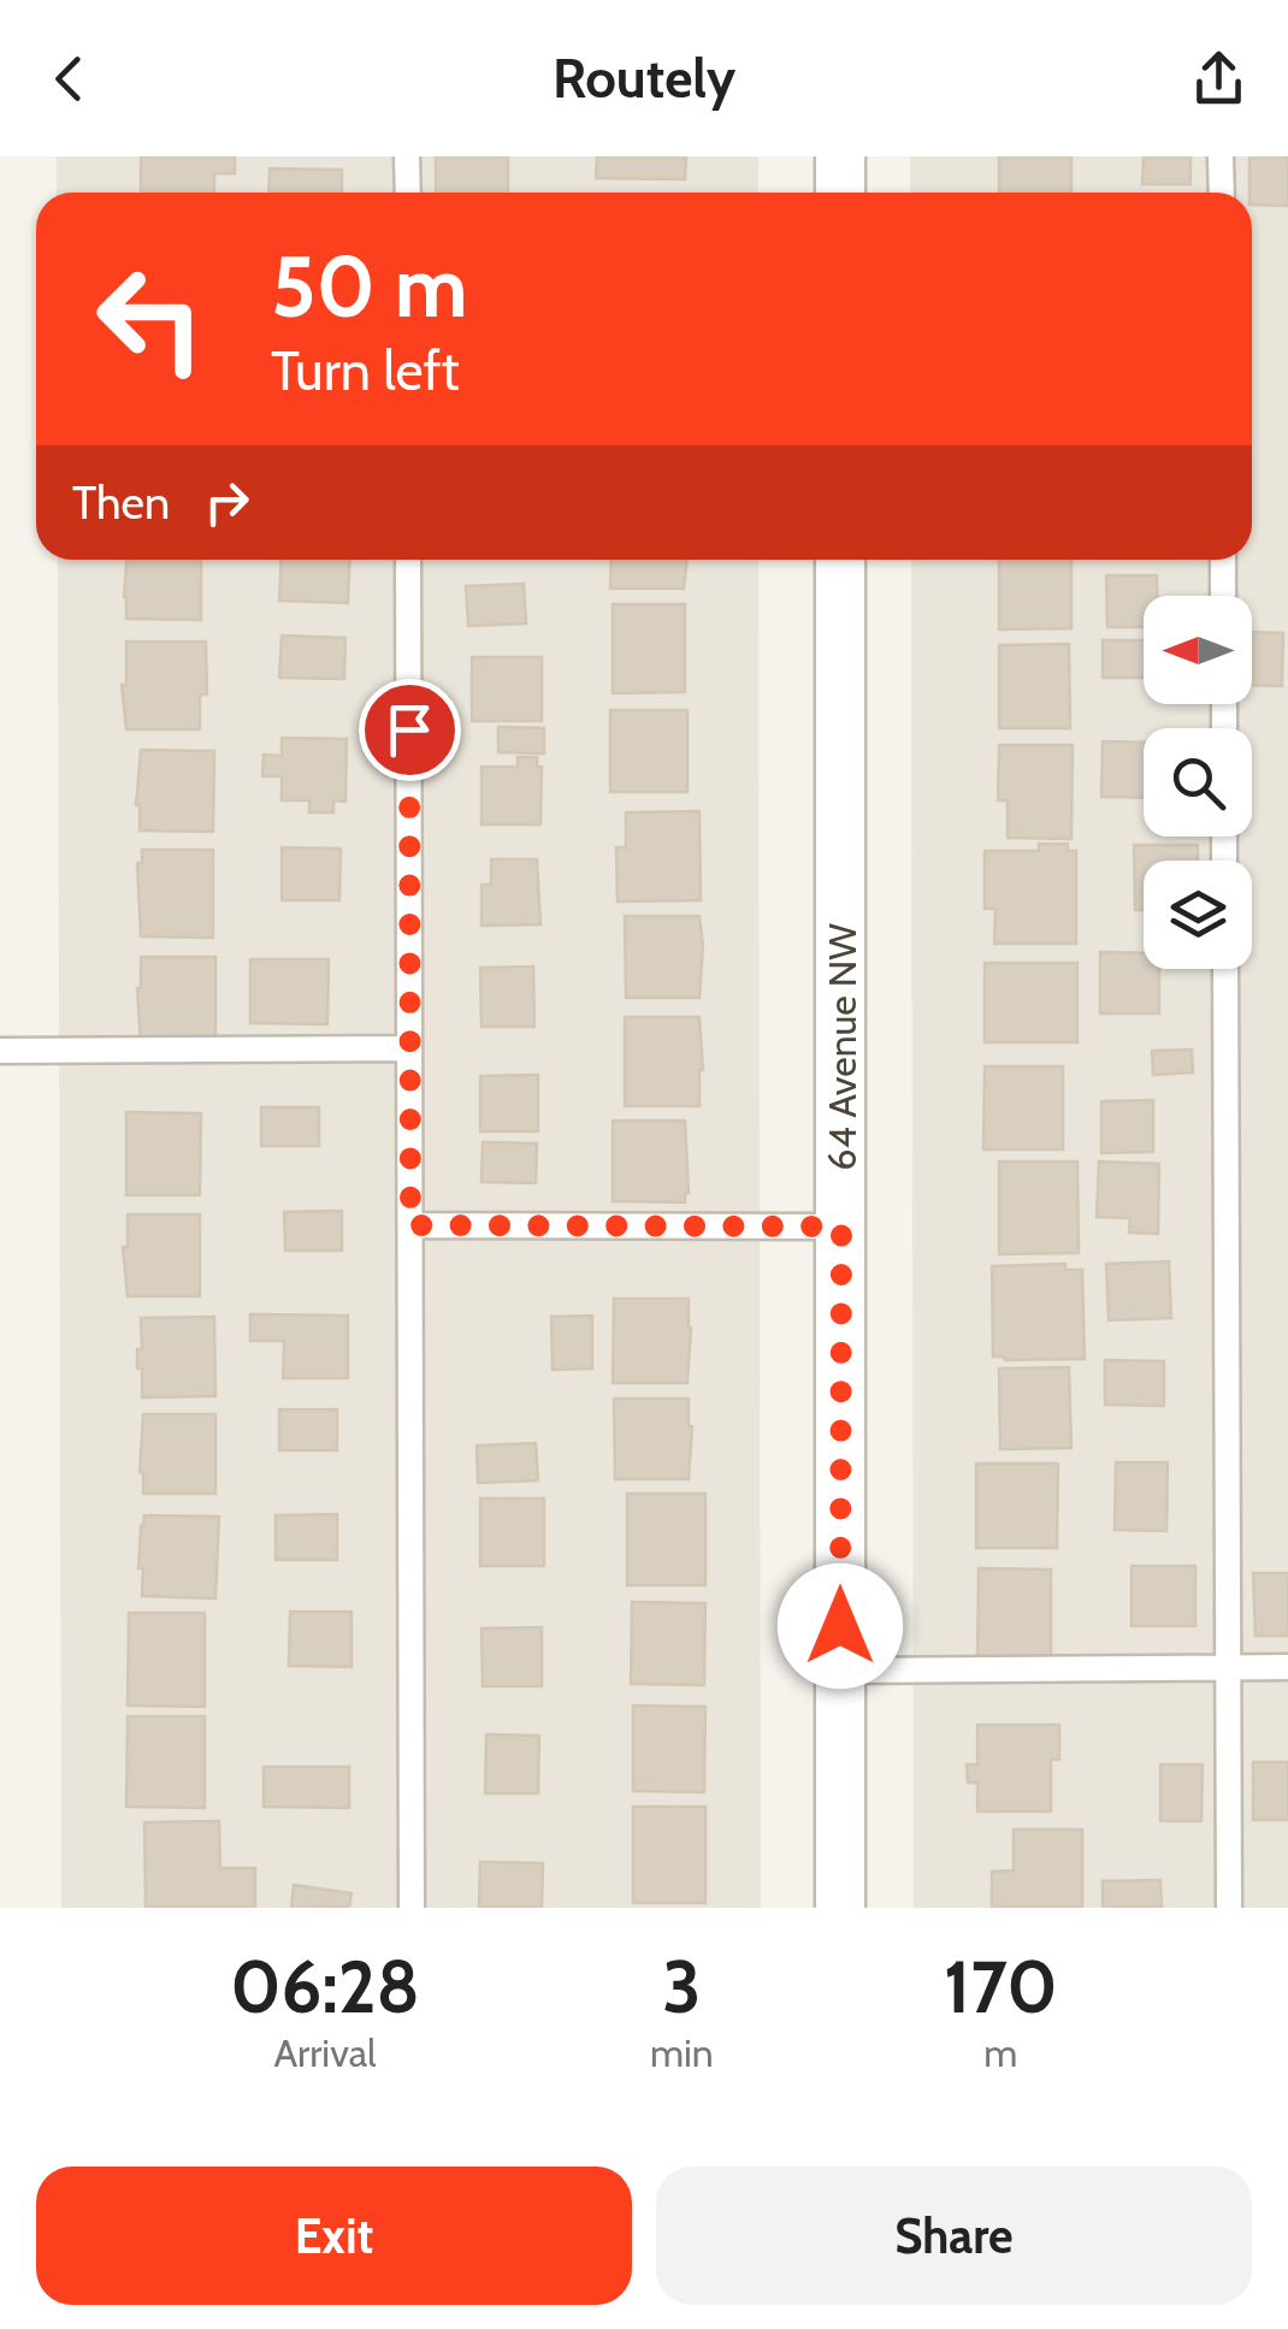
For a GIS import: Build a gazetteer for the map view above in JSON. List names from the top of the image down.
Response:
{
  "streets": {
    "street": ["64 Avenue NW"]
  },
  "north": "left",
  "page": {
    "header": "Routely",
    "turn": ["50 m", "Turn left"],
    "then": "Then",
    "eta": [
      "06:28",
      "Arrival",
      "3",
      "min",
      "170",
      "m"
    ],
    "buttons": ["Exit", "Share"]
  }
}
